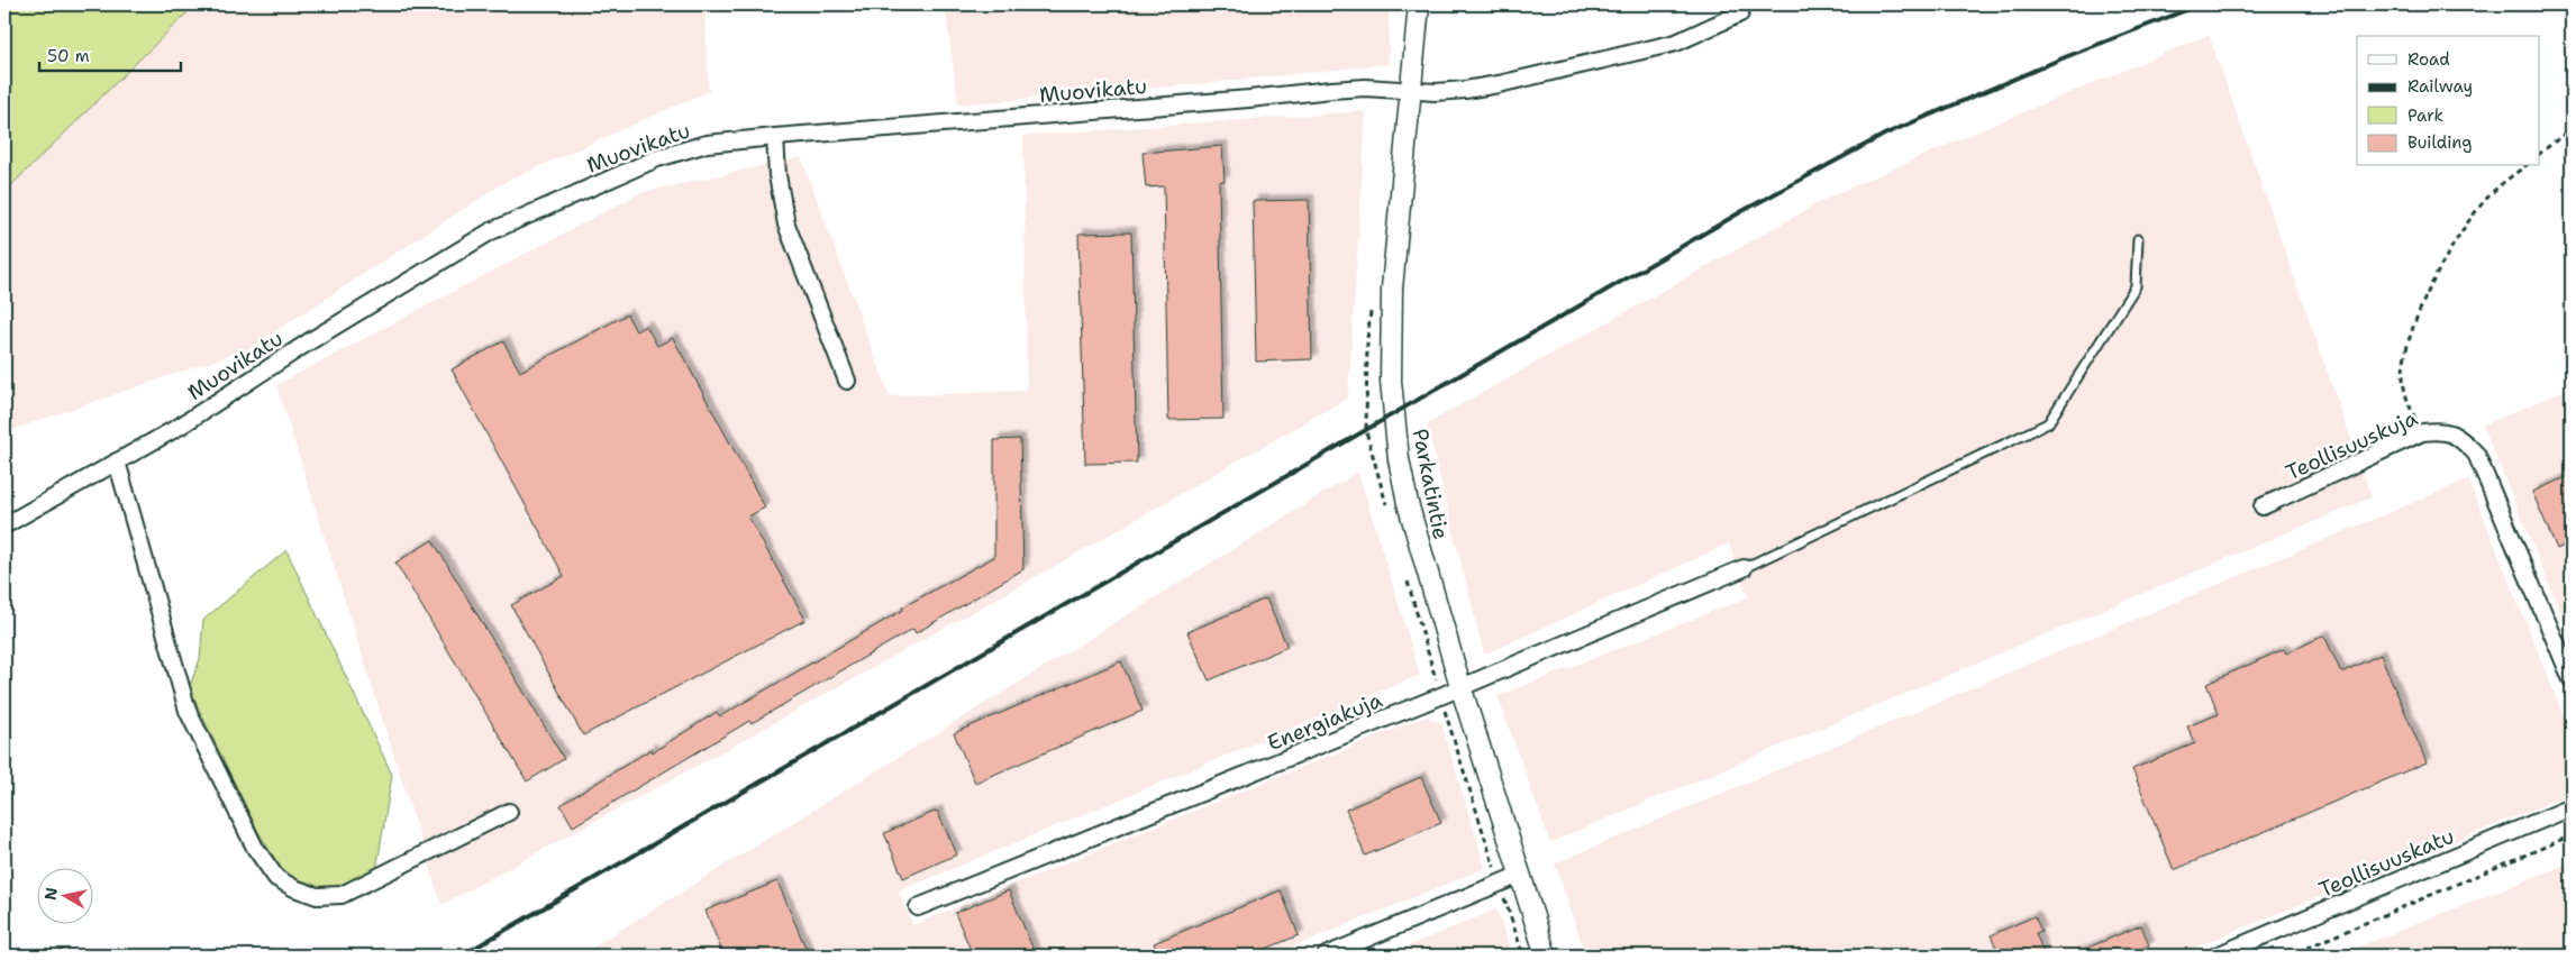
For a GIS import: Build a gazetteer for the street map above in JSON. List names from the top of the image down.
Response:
{
  "streets": {
    "street": [
      "Muovikatu",
      "Teollisuuskuja",
      "Parkatintie",
      "Energiakuja",
      "Teollisuuskatu"
    ]
  },
  "crossings": [
    ["Muovikatu", "Parkatintie"],
    ["Parkatintie", "Energiakuja"]
  ],
  "legend": [
    "Road",
    "Railway",
    "Park",
    "Building"
  ],
  "scale_bar": "50 m",
  "north": "left"
}
